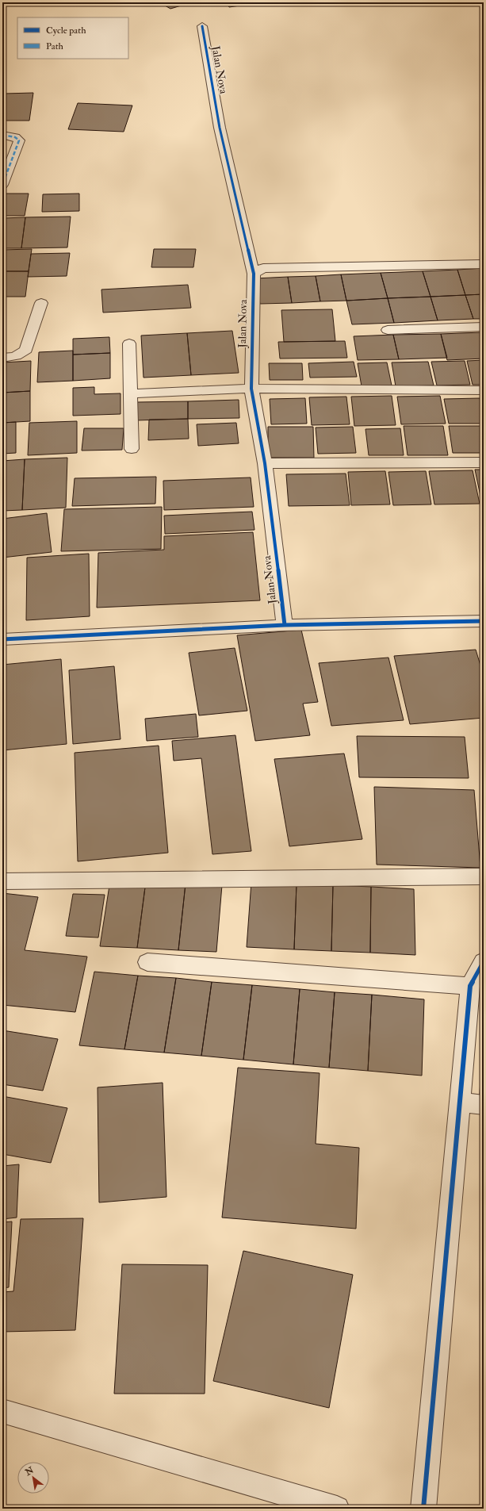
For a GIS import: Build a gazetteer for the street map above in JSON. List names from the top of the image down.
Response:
{
  "streets": {
    "street": ["Jalan Nova"]
  },
  "legend": ["Cycle path", "Path"],
  "north": "top left"
}
